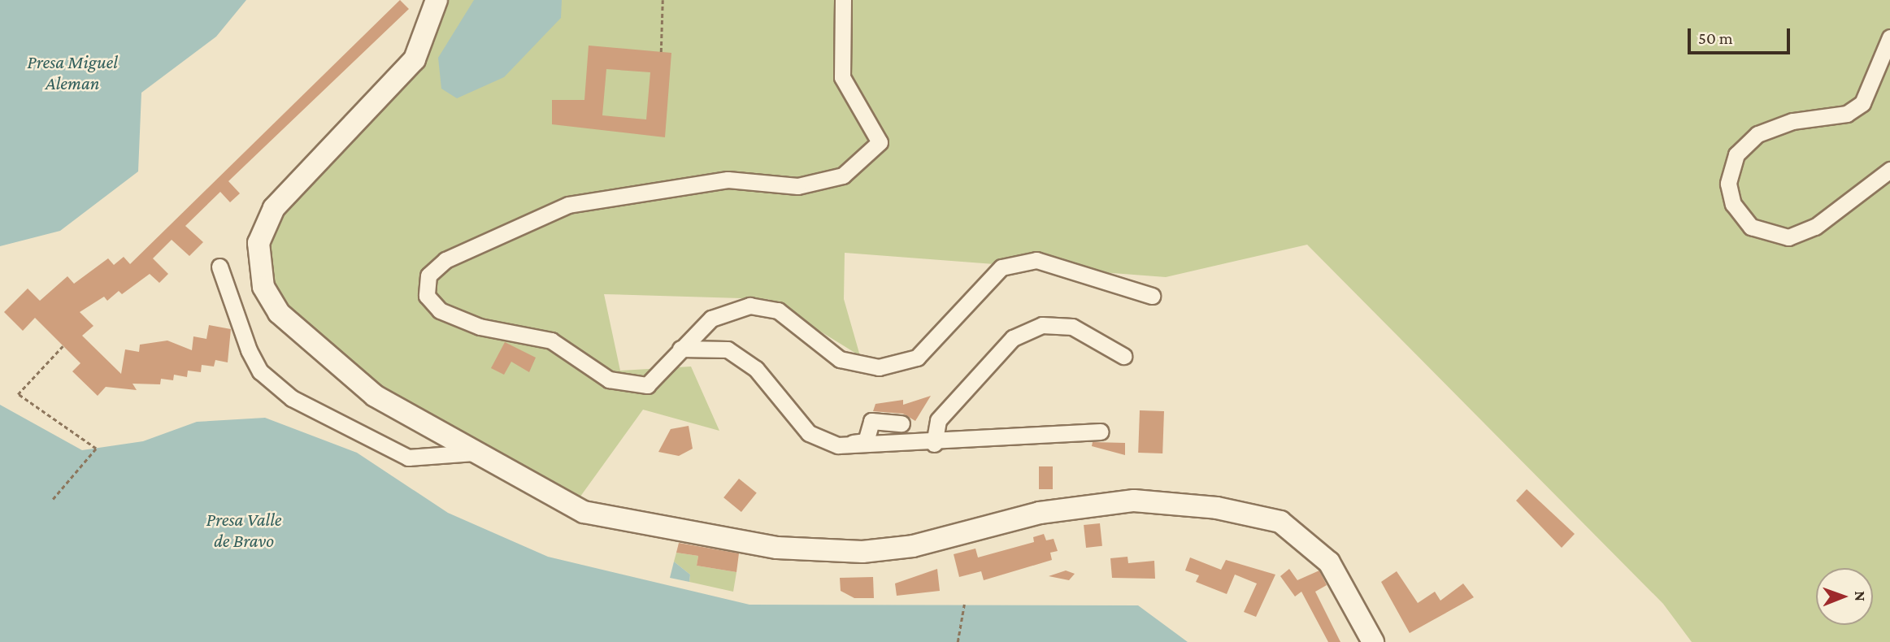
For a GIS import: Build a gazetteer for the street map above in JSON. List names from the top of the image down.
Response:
{
  "water": ["Presa Miguel Aleman", "Presa Valle de Bravo"],
  "scale_bar": "50 m",
  "north": "right"
}
